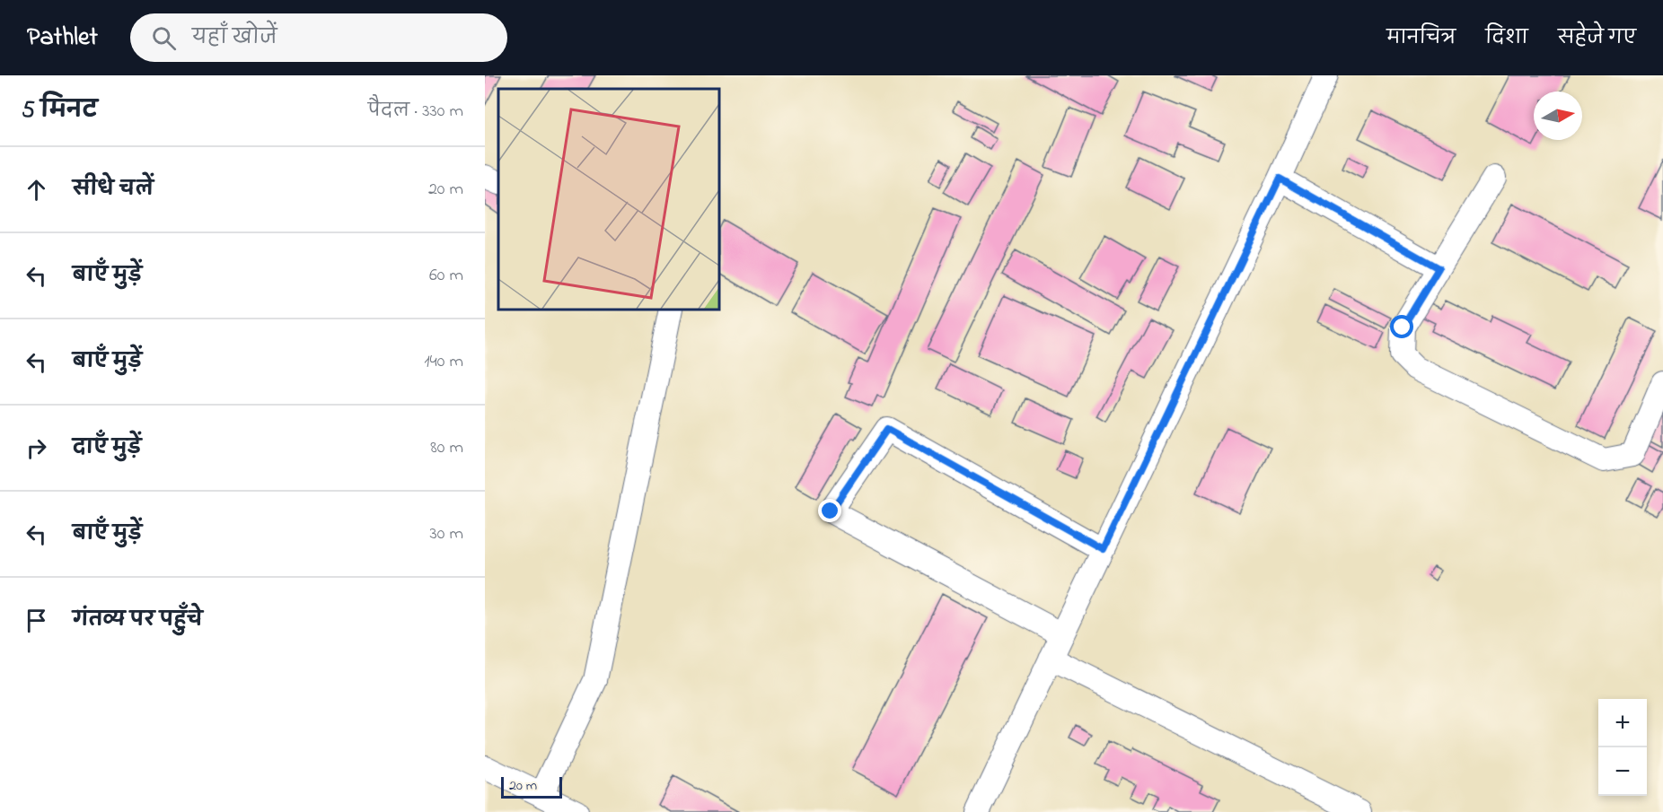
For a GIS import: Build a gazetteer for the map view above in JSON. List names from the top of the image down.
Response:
{
  "scale_bar": "20 m",
  "north": "right",
  "page": {
    "header": "Pathlet",
    "search": "यहाँ खोजें",
    "nav": ["मानचित्र", "दिशा", "सहेजे गए"],
    "heading": ["5 मिनट", "पैदल · 330 m"],
    "list": [
      ["सीधे चलें", "20 m"],
      ["बाएँ मुड़ें", "60 m"],
      ["बाएँ मुड़ें", "140 m"],
      ["दाएँ मुड़ें", "80 m"],
      ["बाएँ मुड़ें", "30 m"],
      "गंतव्य पर पहुँचे"
    ],
    "map_buttons": ["+", "−"],
    "scale": "20 m"
  }
}
